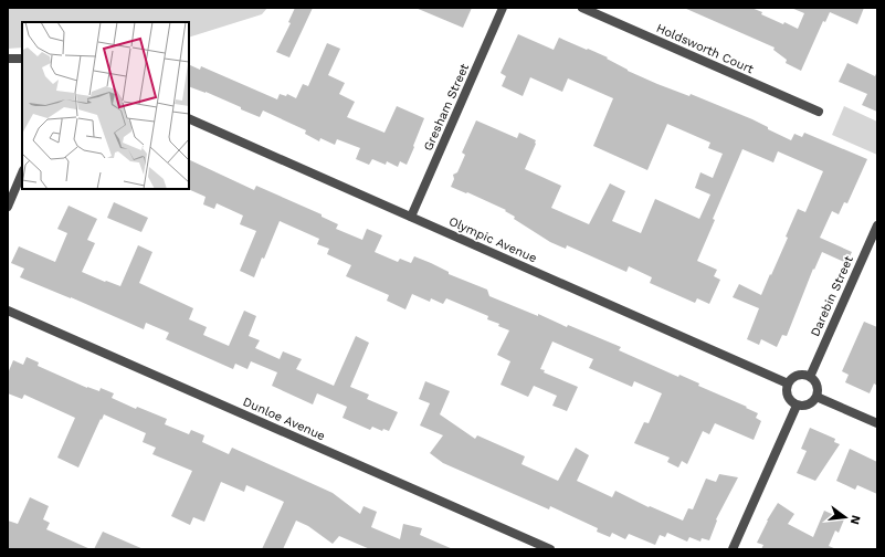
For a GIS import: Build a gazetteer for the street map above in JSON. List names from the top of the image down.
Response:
{
  "streets": {
    "street": [
      "Holdsworth Court",
      "Gresham Street",
      "Olympic Avenue",
      "Darebin Street",
      "Dunloe Avenue"
    ]
  },
  "crossings": [
    ["Gresham Street", "Olympic Avenue"],
    ["Olympic Avenue", "Darebin Street"]
  ],
  "north": "right"
}
